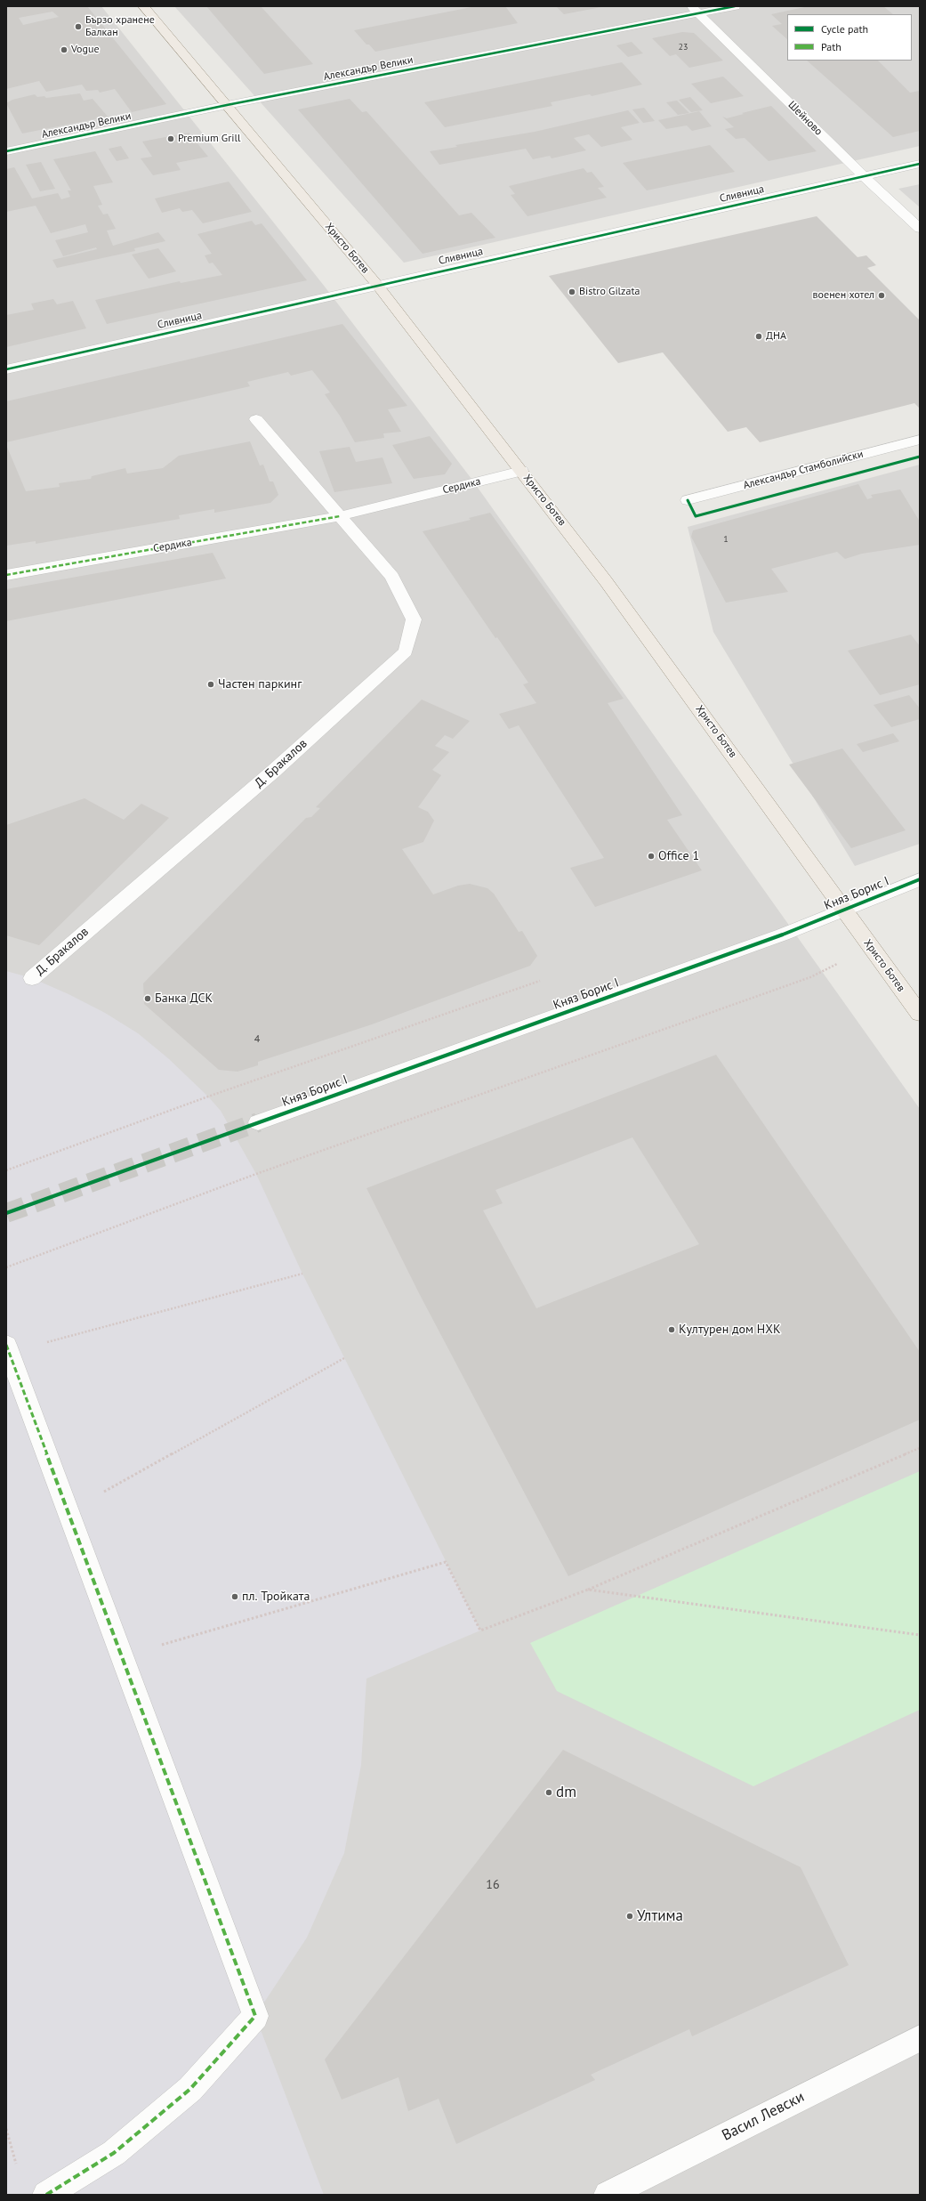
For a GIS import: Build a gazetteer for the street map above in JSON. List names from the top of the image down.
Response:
{
  "streets": {
    "main road": ["Христо Ботев"],
    "street": [
      "Александър Велики",
      "Шейново",
      "Сливница",
      "Александър Стамболийски",
      "Сердика",
      "Д. Бракалов",
      "Княз Борис I",
      "Васил Левски"
    ]
  },
  "crossings": [
    ["Александър Велики", "Шейново"],
    ["Александър Велики", "Христо Ботев"],
    ["Шейново", "Сливница"],
    ["Сливница", "Христо Ботев"],
    ["Христо Ботев", "Сердика"],
    ["Христо Ботев", "Княз Борис I"],
    ["Сердика", "Д. Бракалов"]
  ],
  "places": [
    "Бързо хранене Балкан",
    "Vogue",
    "Premium Grill",
    "Bistro Gilzata",
    "военен хотел",
    "ДНА",
    "Частен паркинг",
    "Office 1",
    "Банка ДСК",
    "Културен дом НХК",
    "пл. Тройката",
    "dm",
    "Ултима"
  ],
  "house_numbers": [
    "23",
    "1",
    "4",
    "16"
  ],
  "legend": ["Cycle path", "Path"]
}
